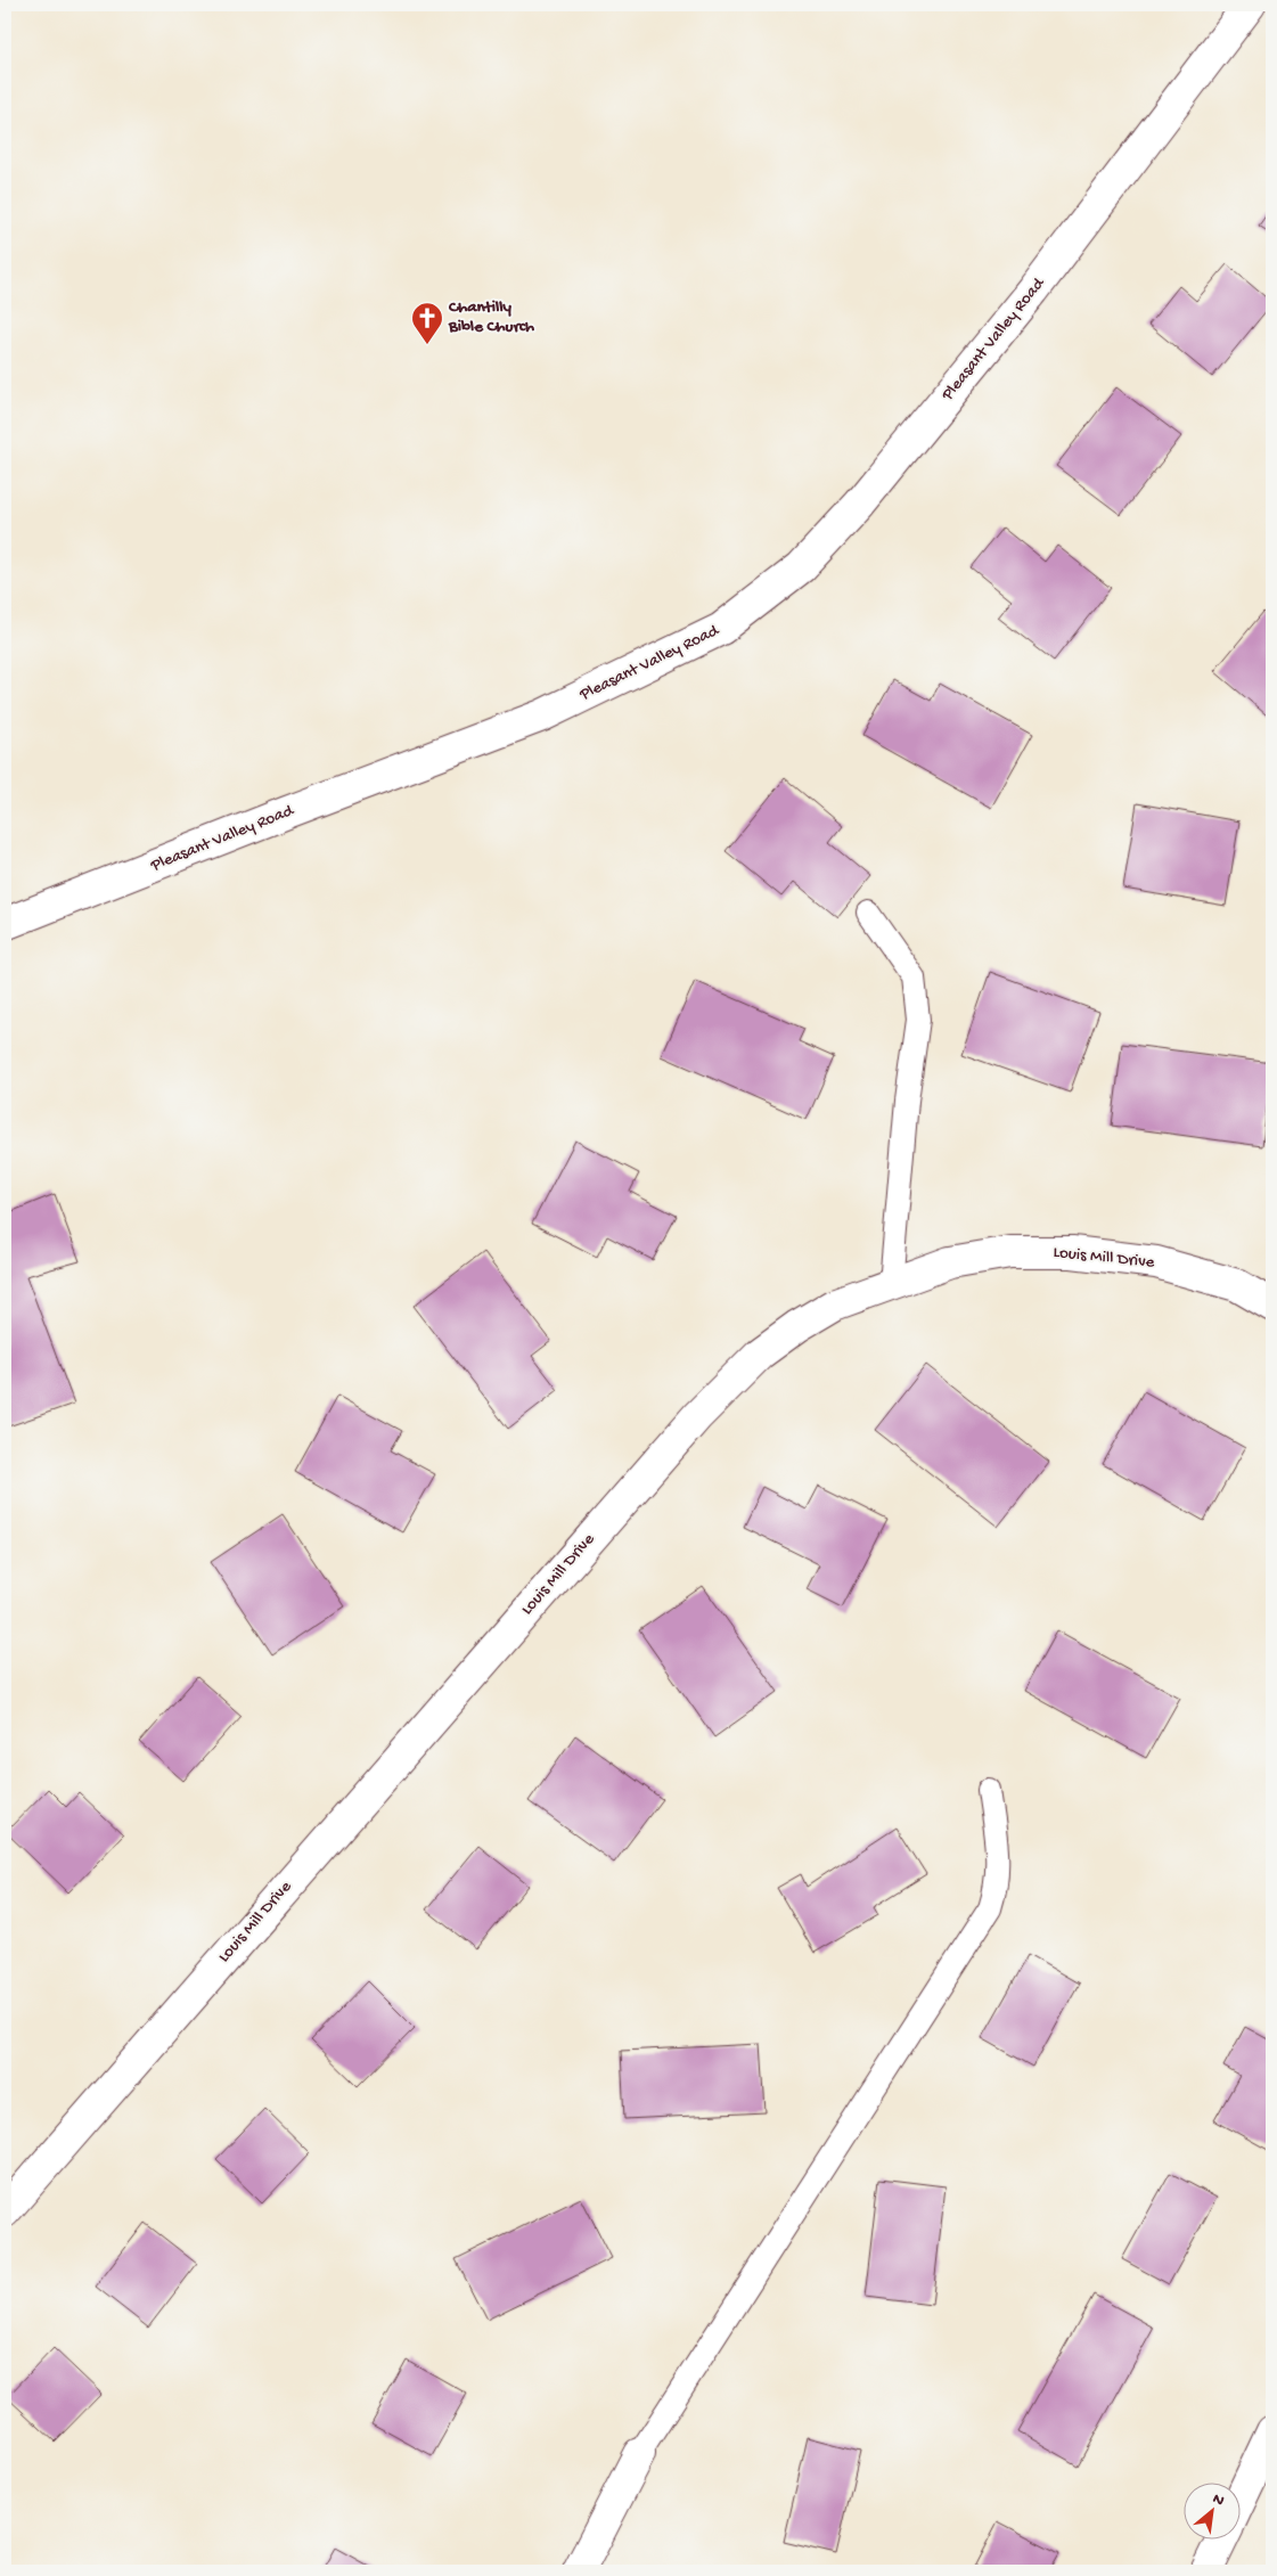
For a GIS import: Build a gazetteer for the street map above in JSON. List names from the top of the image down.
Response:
{
  "streets": {
    "street": ["Pleasant Valley Road", "Louis Mill Drive"]
  },
  "places": {
    "church": ["Chantilly Bible Church"]
  },
  "north": "top right"
}
